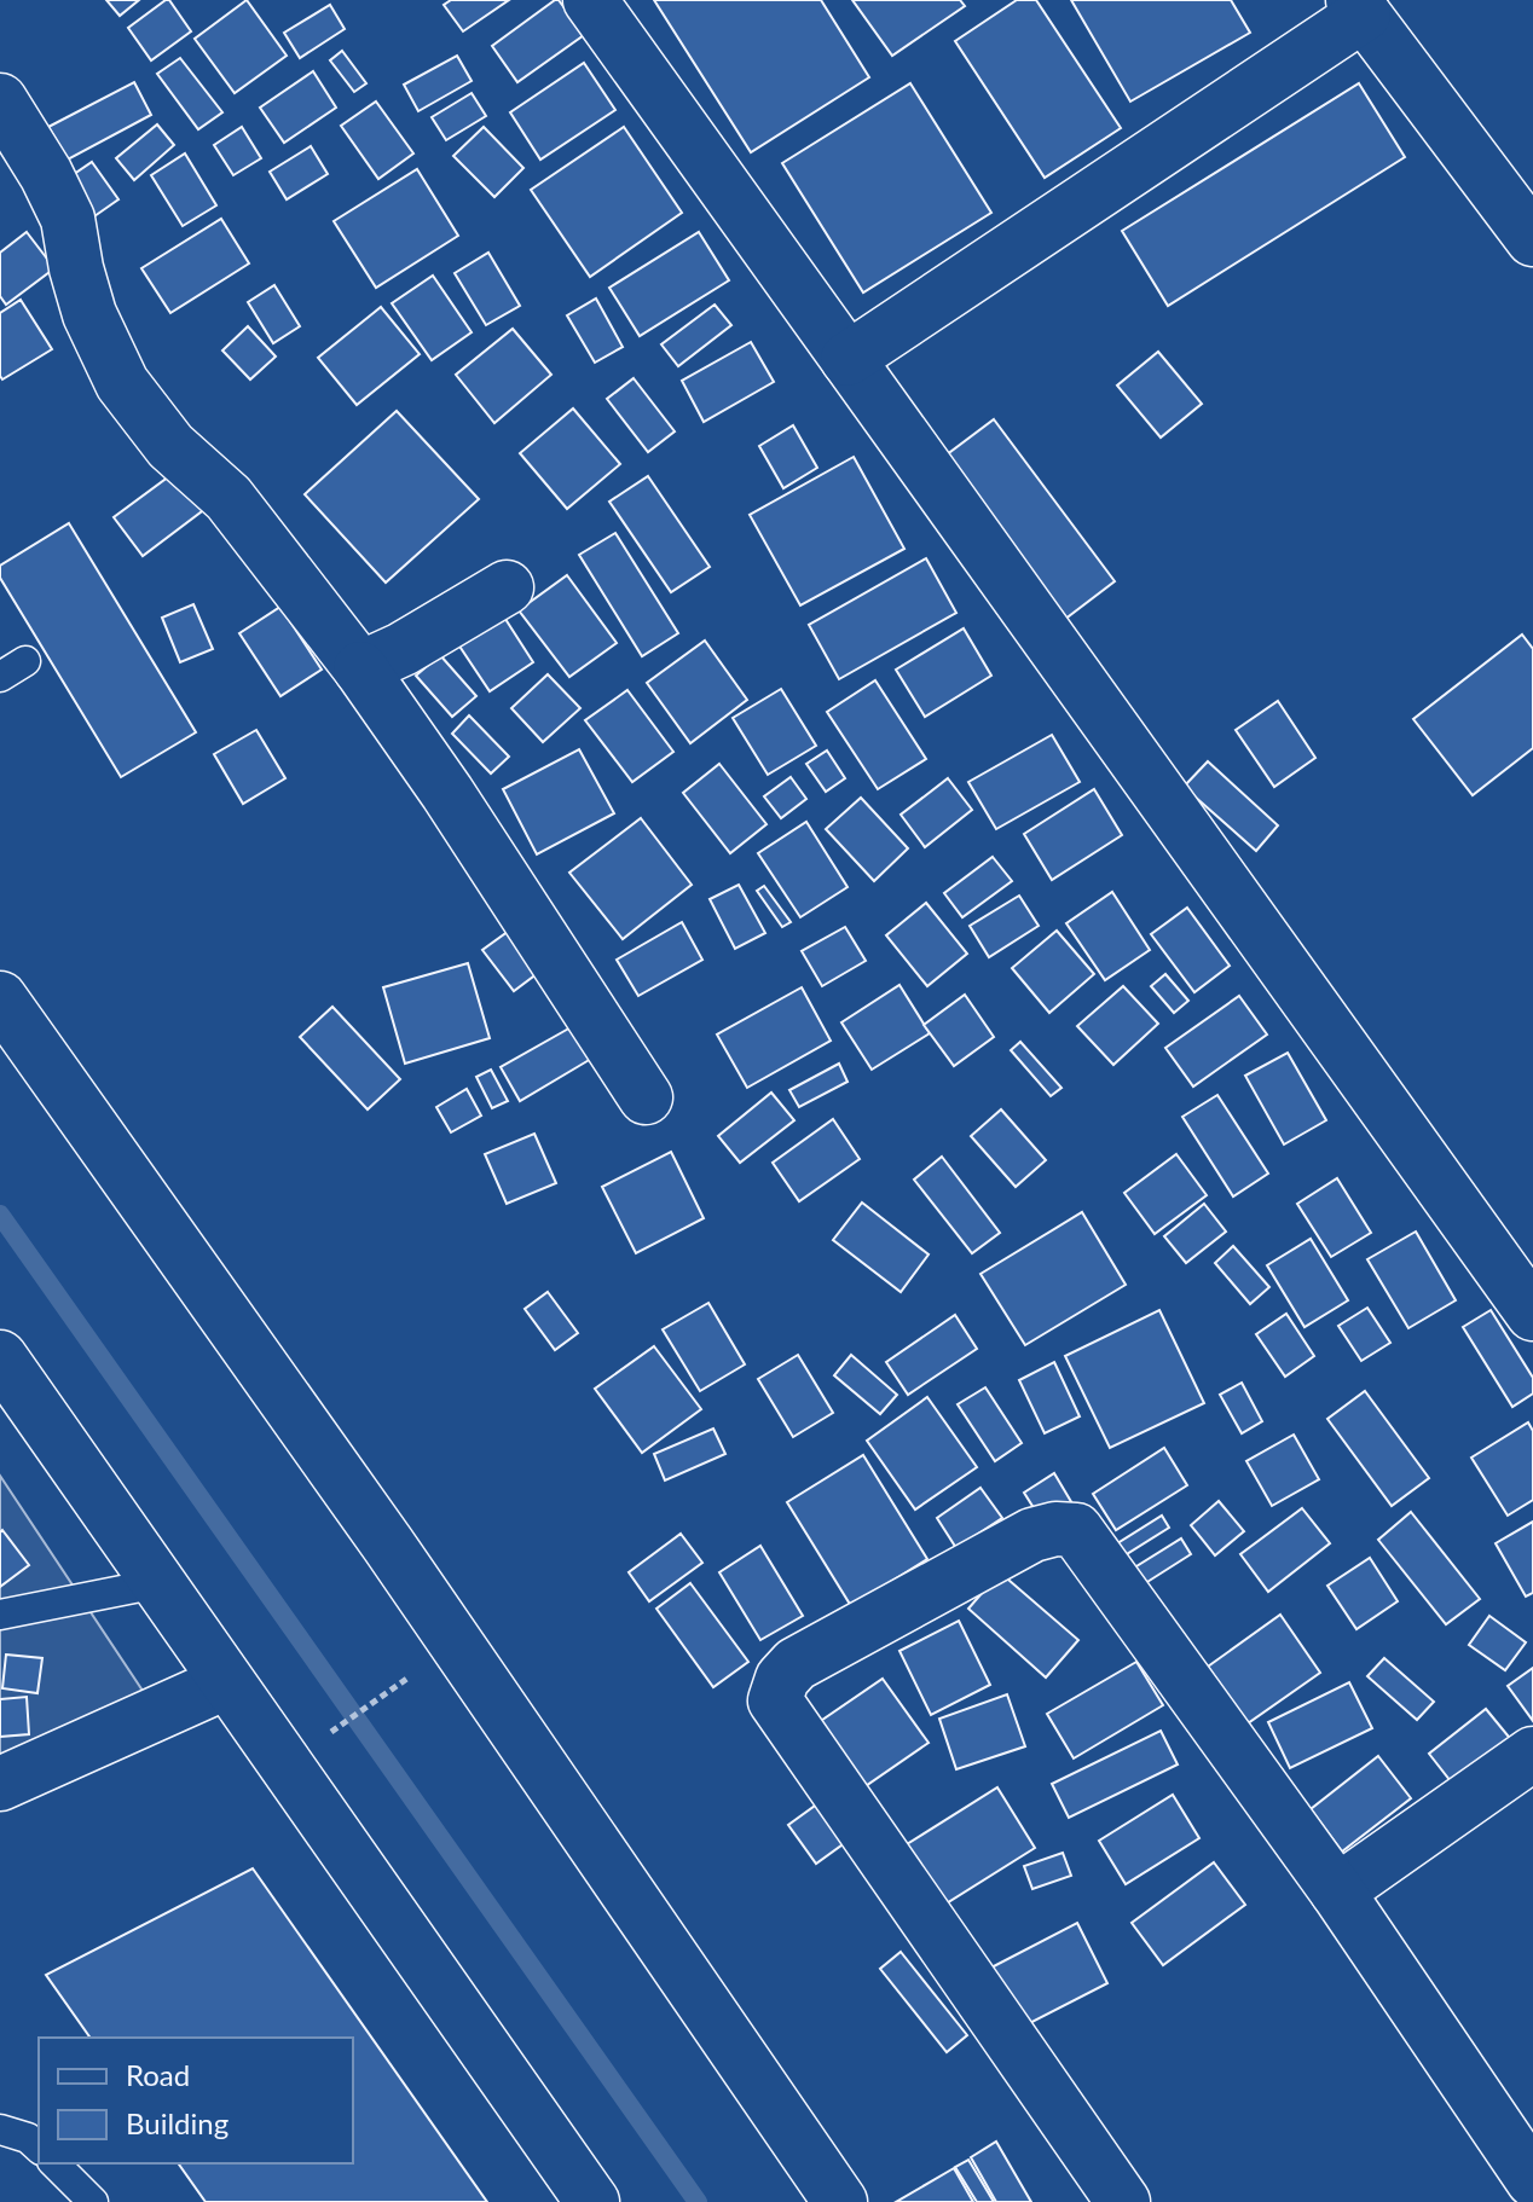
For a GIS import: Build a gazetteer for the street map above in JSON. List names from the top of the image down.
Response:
{
  "legend": ["Road", "Building"]
}
